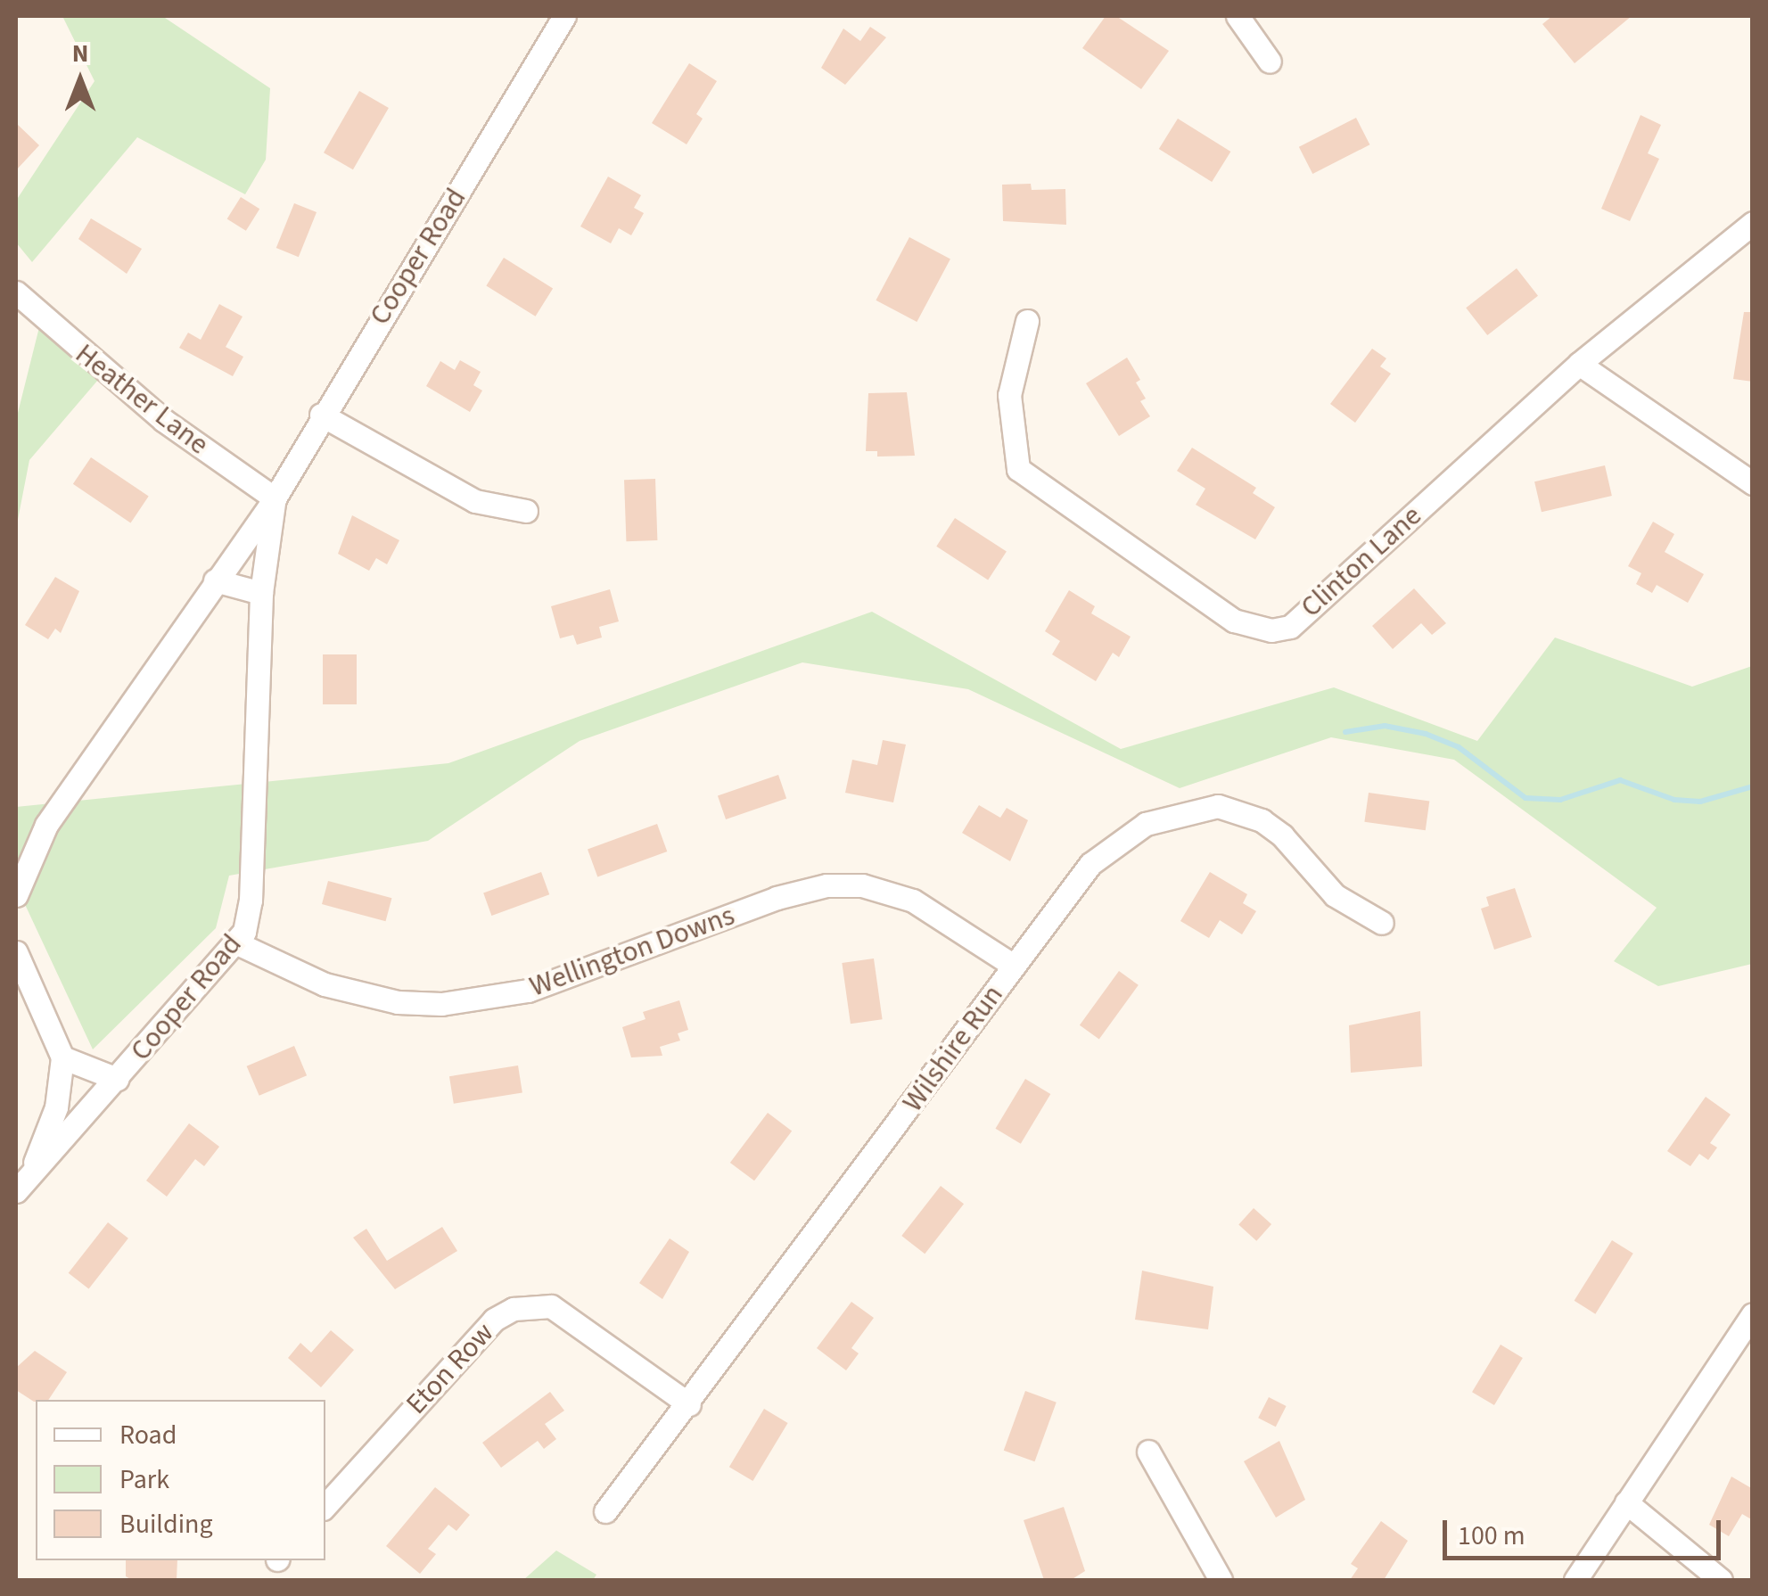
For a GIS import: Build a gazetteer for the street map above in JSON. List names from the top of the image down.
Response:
{
  "streets": {
    "street": [
      "Cooper Road",
      "Heather Lane",
      "Clinton Lane",
      "Wellington Downs",
      "Wilshire Run",
      "Eton Row"
    ]
  },
  "crossings": [
    ["Cooper Road", "Heather Lane"],
    ["Cooper Road", "Wellington Downs"],
    ["Wellington Downs", "Wilshire Run"],
    ["Wilshire Run", "Eton Row"]
  ],
  "legend": ["Road", "Park", "Building"],
  "scale_bar": "100 m",
  "north": "top"
}
